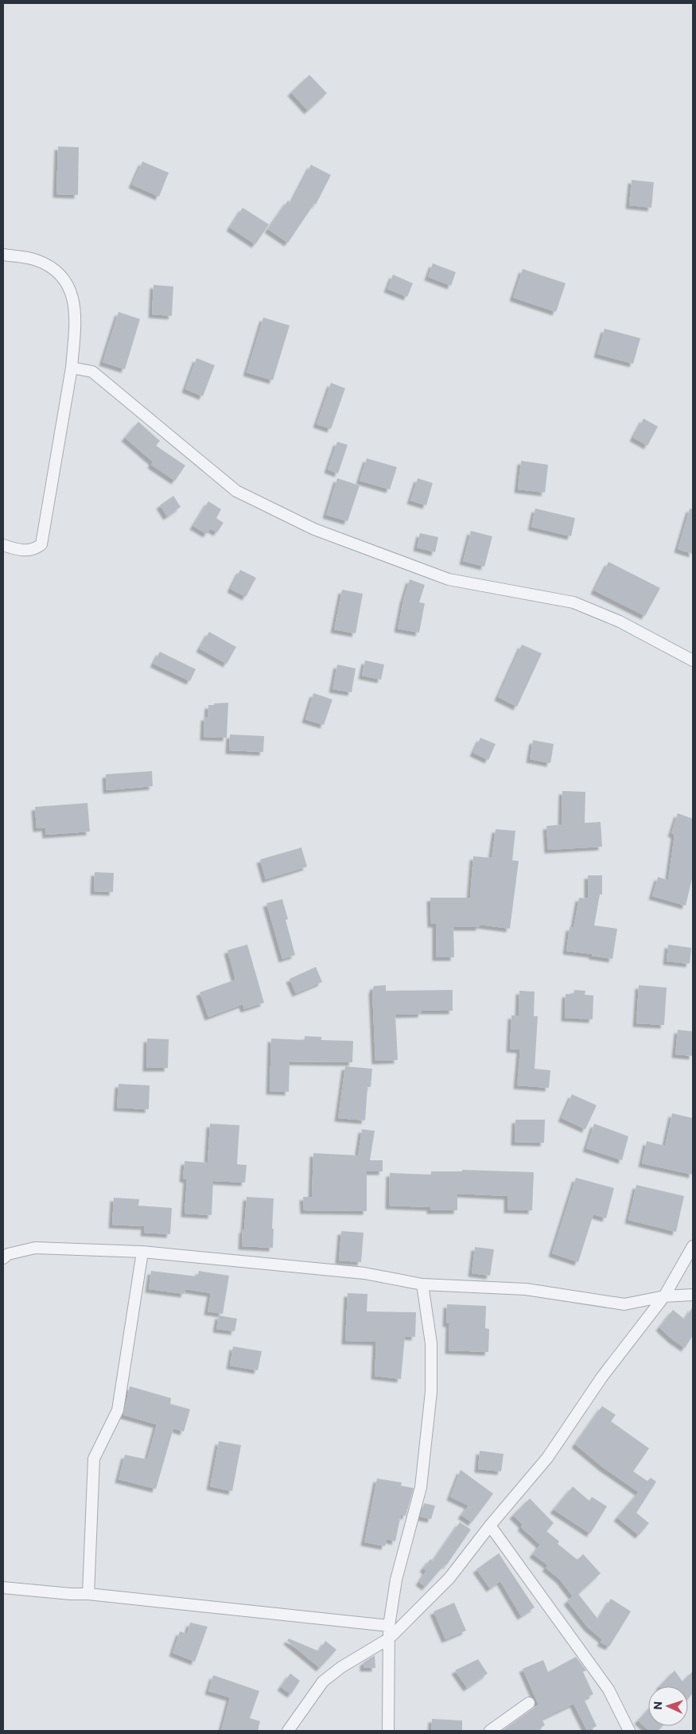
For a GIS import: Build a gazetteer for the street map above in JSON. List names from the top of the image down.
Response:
{
  "north": "left"
}
